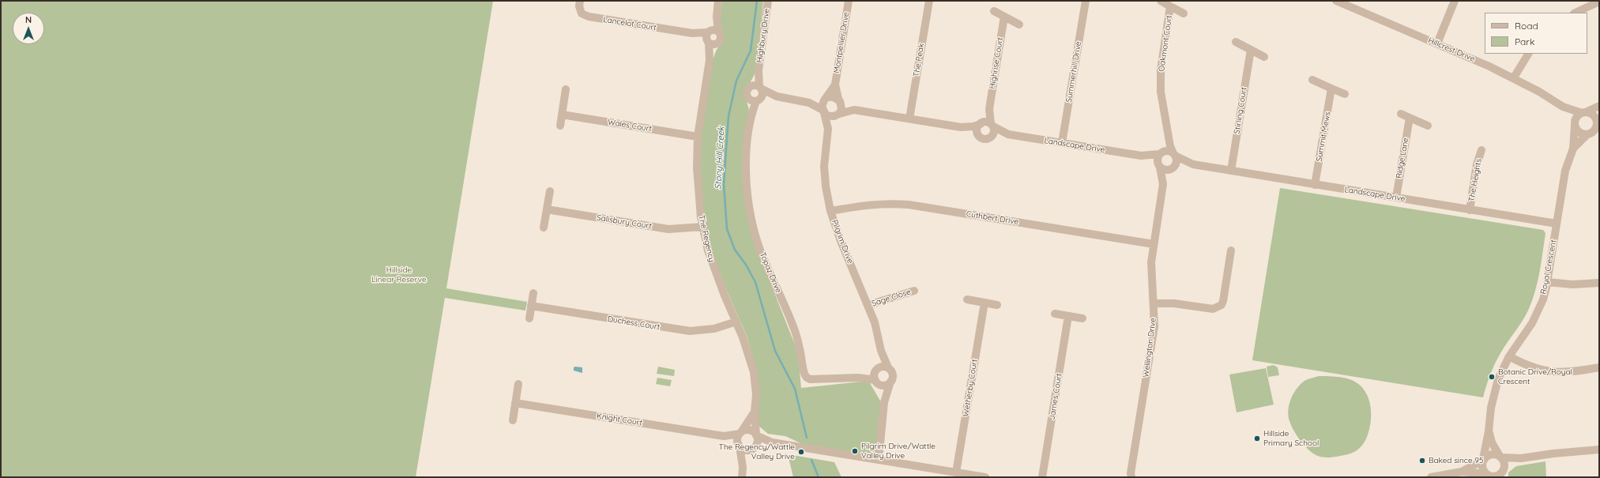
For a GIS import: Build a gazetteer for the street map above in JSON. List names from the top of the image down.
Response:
{
  "streets": {
    "street": [
      "Lancelot Court",
      "Highbury Drive",
      "Montpellier Drive",
      "Oakmont Court",
      "Hillcrest Drive",
      "The Peak",
      "Highrise Court",
      "Summerhill Drive",
      "Stirling Court",
      "Wales Court",
      "Summit Mews",
      "Landscape Drive",
      "Ridge Lane",
      "The Heights",
      "Cuthbert Drive",
      "Salisbury Court",
      "The Regency",
      "Pilgrim Drive",
      "Royal Crescent",
      "Topaz Drive",
      "Sage Close",
      "Duchess Court",
      "Wellington Drive",
      "Wetherby Court",
      "James Court",
      "Knight Court"
    ]
  },
  "crossings": [
    ["Lancelot Court", "The Regency"],
    ["Montpellier Drive", "Pilgrim Drive"],
    ["Oakmont Court", "Landscape Drive"],
    ["Oakmont Court", "Wellington Drive"],
    ["Hillcrest Drive", "Royal Crescent"],
    ["Highrise Court", "Landscape Drive"],
    ["Summerhill Drive", "Landscape Drive"],
    ["Stirling Court", "Landscape Drive"],
    ["Wales Court", "The Regency"],
    ["Summit Mews", "Landscape Drive"],
    ["Landscape Drive", "Ridge Lane"],
    ["Landscape Drive", "The Heights"],
    ["Landscape Drive", "Royal Crescent"],
    ["Landscape Drive", "Wellington Drive"],
    ["Cuthbert Drive", "Pilgrim Drive"],
    ["Cuthbert Drive", "Wellington Drive"],
    ["Salisbury Court", "The Regency"],
    ["The Regency", "Duchess Court"],
    ["The Regency", "Knight Court"],
    ["Pilgrim Drive", "Topaz Drive"],
    ["Pilgrim Drive", "Sage Close"]
  ],
  "water": ["Stony Hill Creek"],
  "parks": ["Hillside Linear Reserve"],
  "places": [
    "Botanic Drive/Royal Crescent",
    "Hillside Primary School",
    "Pilgrim Drive/Wattle Valley Drive",
    "The Regency/Wattle Valley Drive",
    "Baked since 95"
  ],
  "legend": ["Road", "Park"],
  "north": "top"
}
